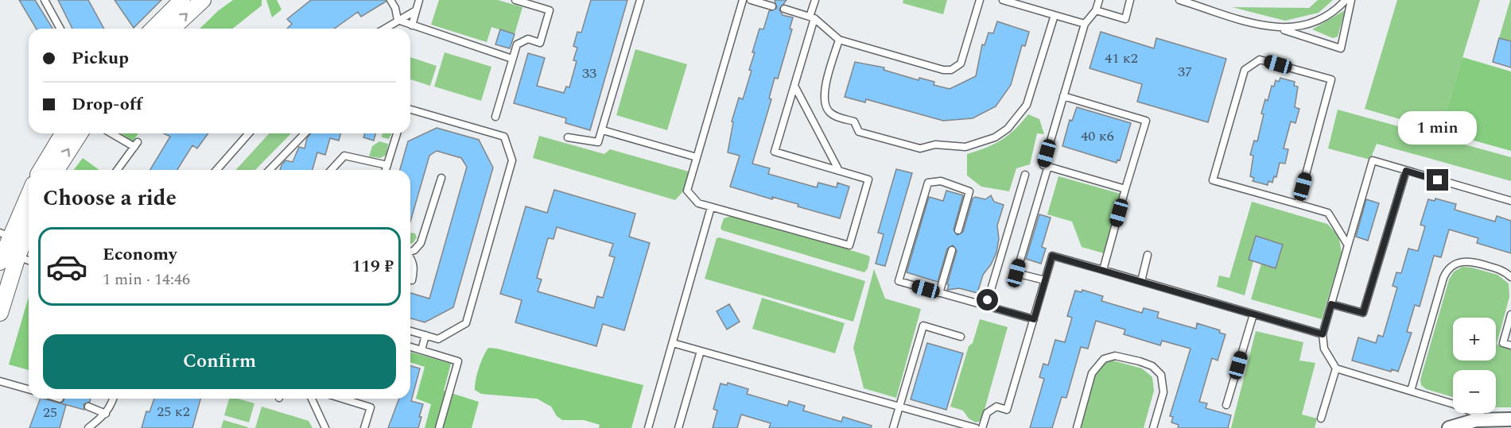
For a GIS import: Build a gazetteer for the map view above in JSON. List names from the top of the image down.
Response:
{
  "house_numbers": [
    "41 к2",
    "37",
    "33",
    "40 к6",
    "25 к2",
    "25"
  ],
  "page": {
    "banner": ["Pickup", "Drop-off"],
    "bubble": "1 min",
    "heading": "Choose a ride",
    "list": [
      {
        "name": "Economy",
        "note": "1 min · 14:46",
        "value": "119 ₽"
      }
    ],
    "map_buttons": ["+", "−"],
    "buttons": "Confirm"
  }
}
